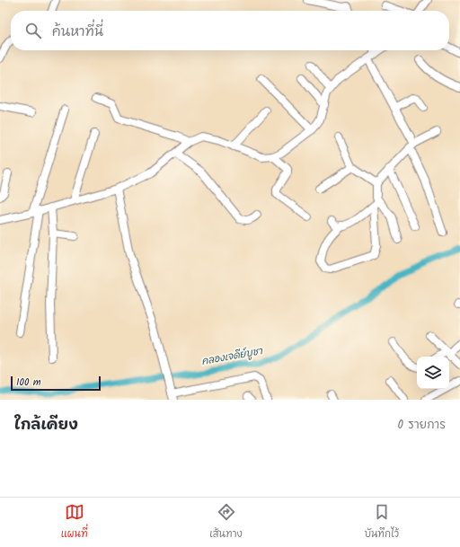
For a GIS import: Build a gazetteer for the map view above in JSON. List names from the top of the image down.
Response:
{
  "water": ["คลองเจดีย์บูชา"],
  "scale_bar": "100 m",
  "page": {
    "search": "ค้นหาที่นี่",
    "scale": "100 m",
    "heading": ["ใกล้เคียง", "0 รายการ"],
    "nav": ["แผนที่", "เส้นทาง", "บันทึกไว้"]
  }
}
